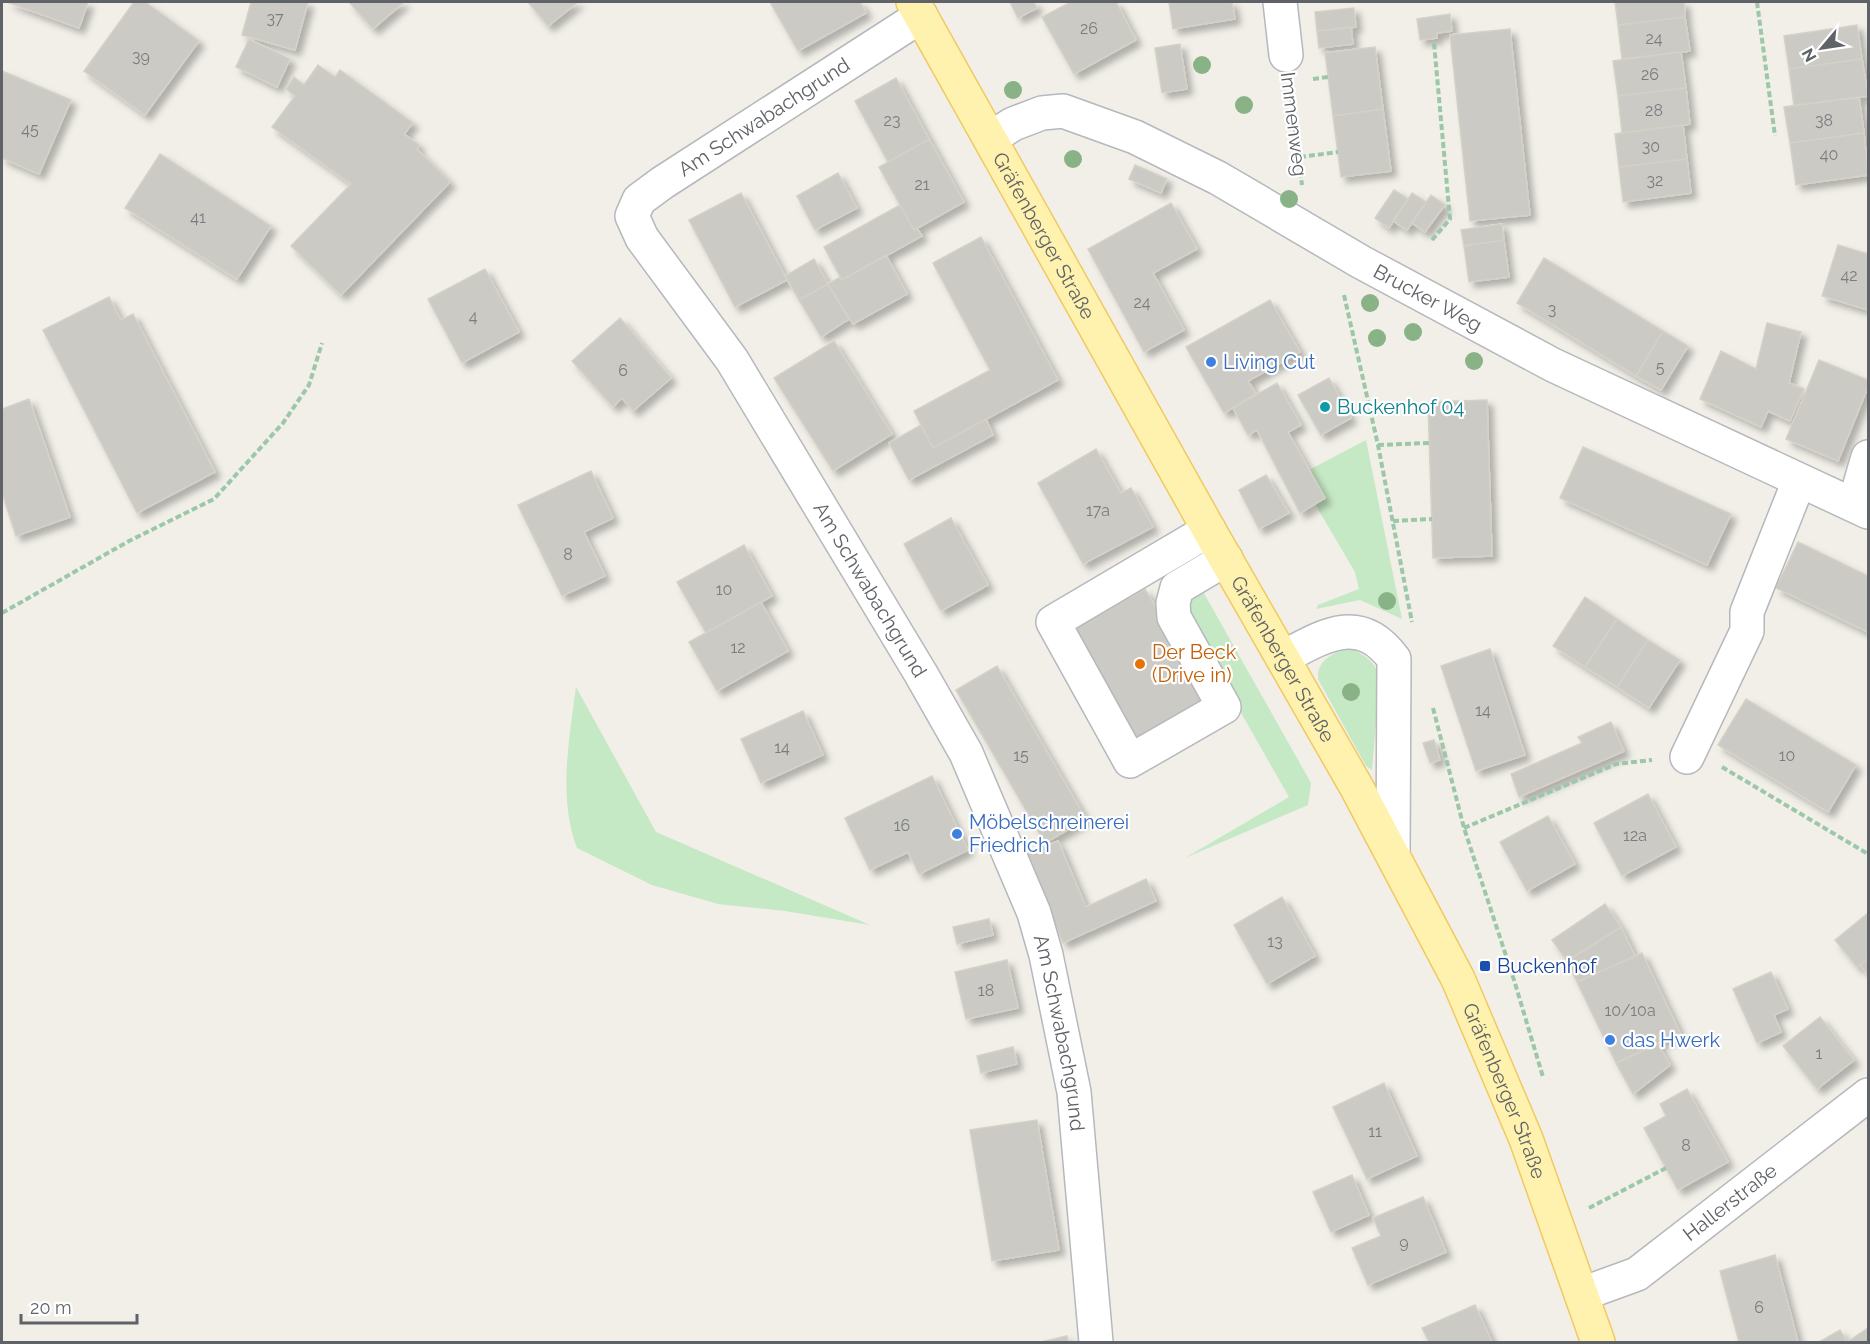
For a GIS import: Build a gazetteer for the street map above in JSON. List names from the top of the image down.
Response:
{
  "streets": {
    "main road": ["Gräfenberger Straße"],
    "street": [
      "Am Schwabachgrund",
      "Immenweg",
      "Brucker Weg",
      "Hallerstraße"
    ]
  },
  "crossings": [
    ["Am Schwabachgrund", "Gräfenberger Straße"],
    ["Immenweg", "Brucker Weg"],
    ["Gräfenberger Straße", "Brucker Weg"],
    ["Gräfenberger Straße", "Hallerstraße"]
  ],
  "places": {
    "other": [
      "Living Cut",
      "Buckenhof 04",
      "Der Beck (Drive in)",
      "Möbelschreinerei Friedrich",
      "das Hwerk"
    ],
    "transit": ["Buckenhof"]
  },
  "house_numbers": [
    "37",
    "26",
    "24",
    "39",
    "26",
    "28",
    "23",
    "38",
    "45",
    "30",
    "40",
    "32",
    "21",
    "41",
    "42",
    "24",
    "3",
    "4",
    "5",
    "6",
    "17a",
    "8",
    "10",
    "12",
    "14",
    "14",
    "15",
    "10",
    "16",
    "12a",
    "13",
    "18",
    "10/10a",
    "1",
    "11",
    "8",
    "9",
    "6"
  ],
  "scale_bar": "20 m",
  "north": "bottom left"
}
